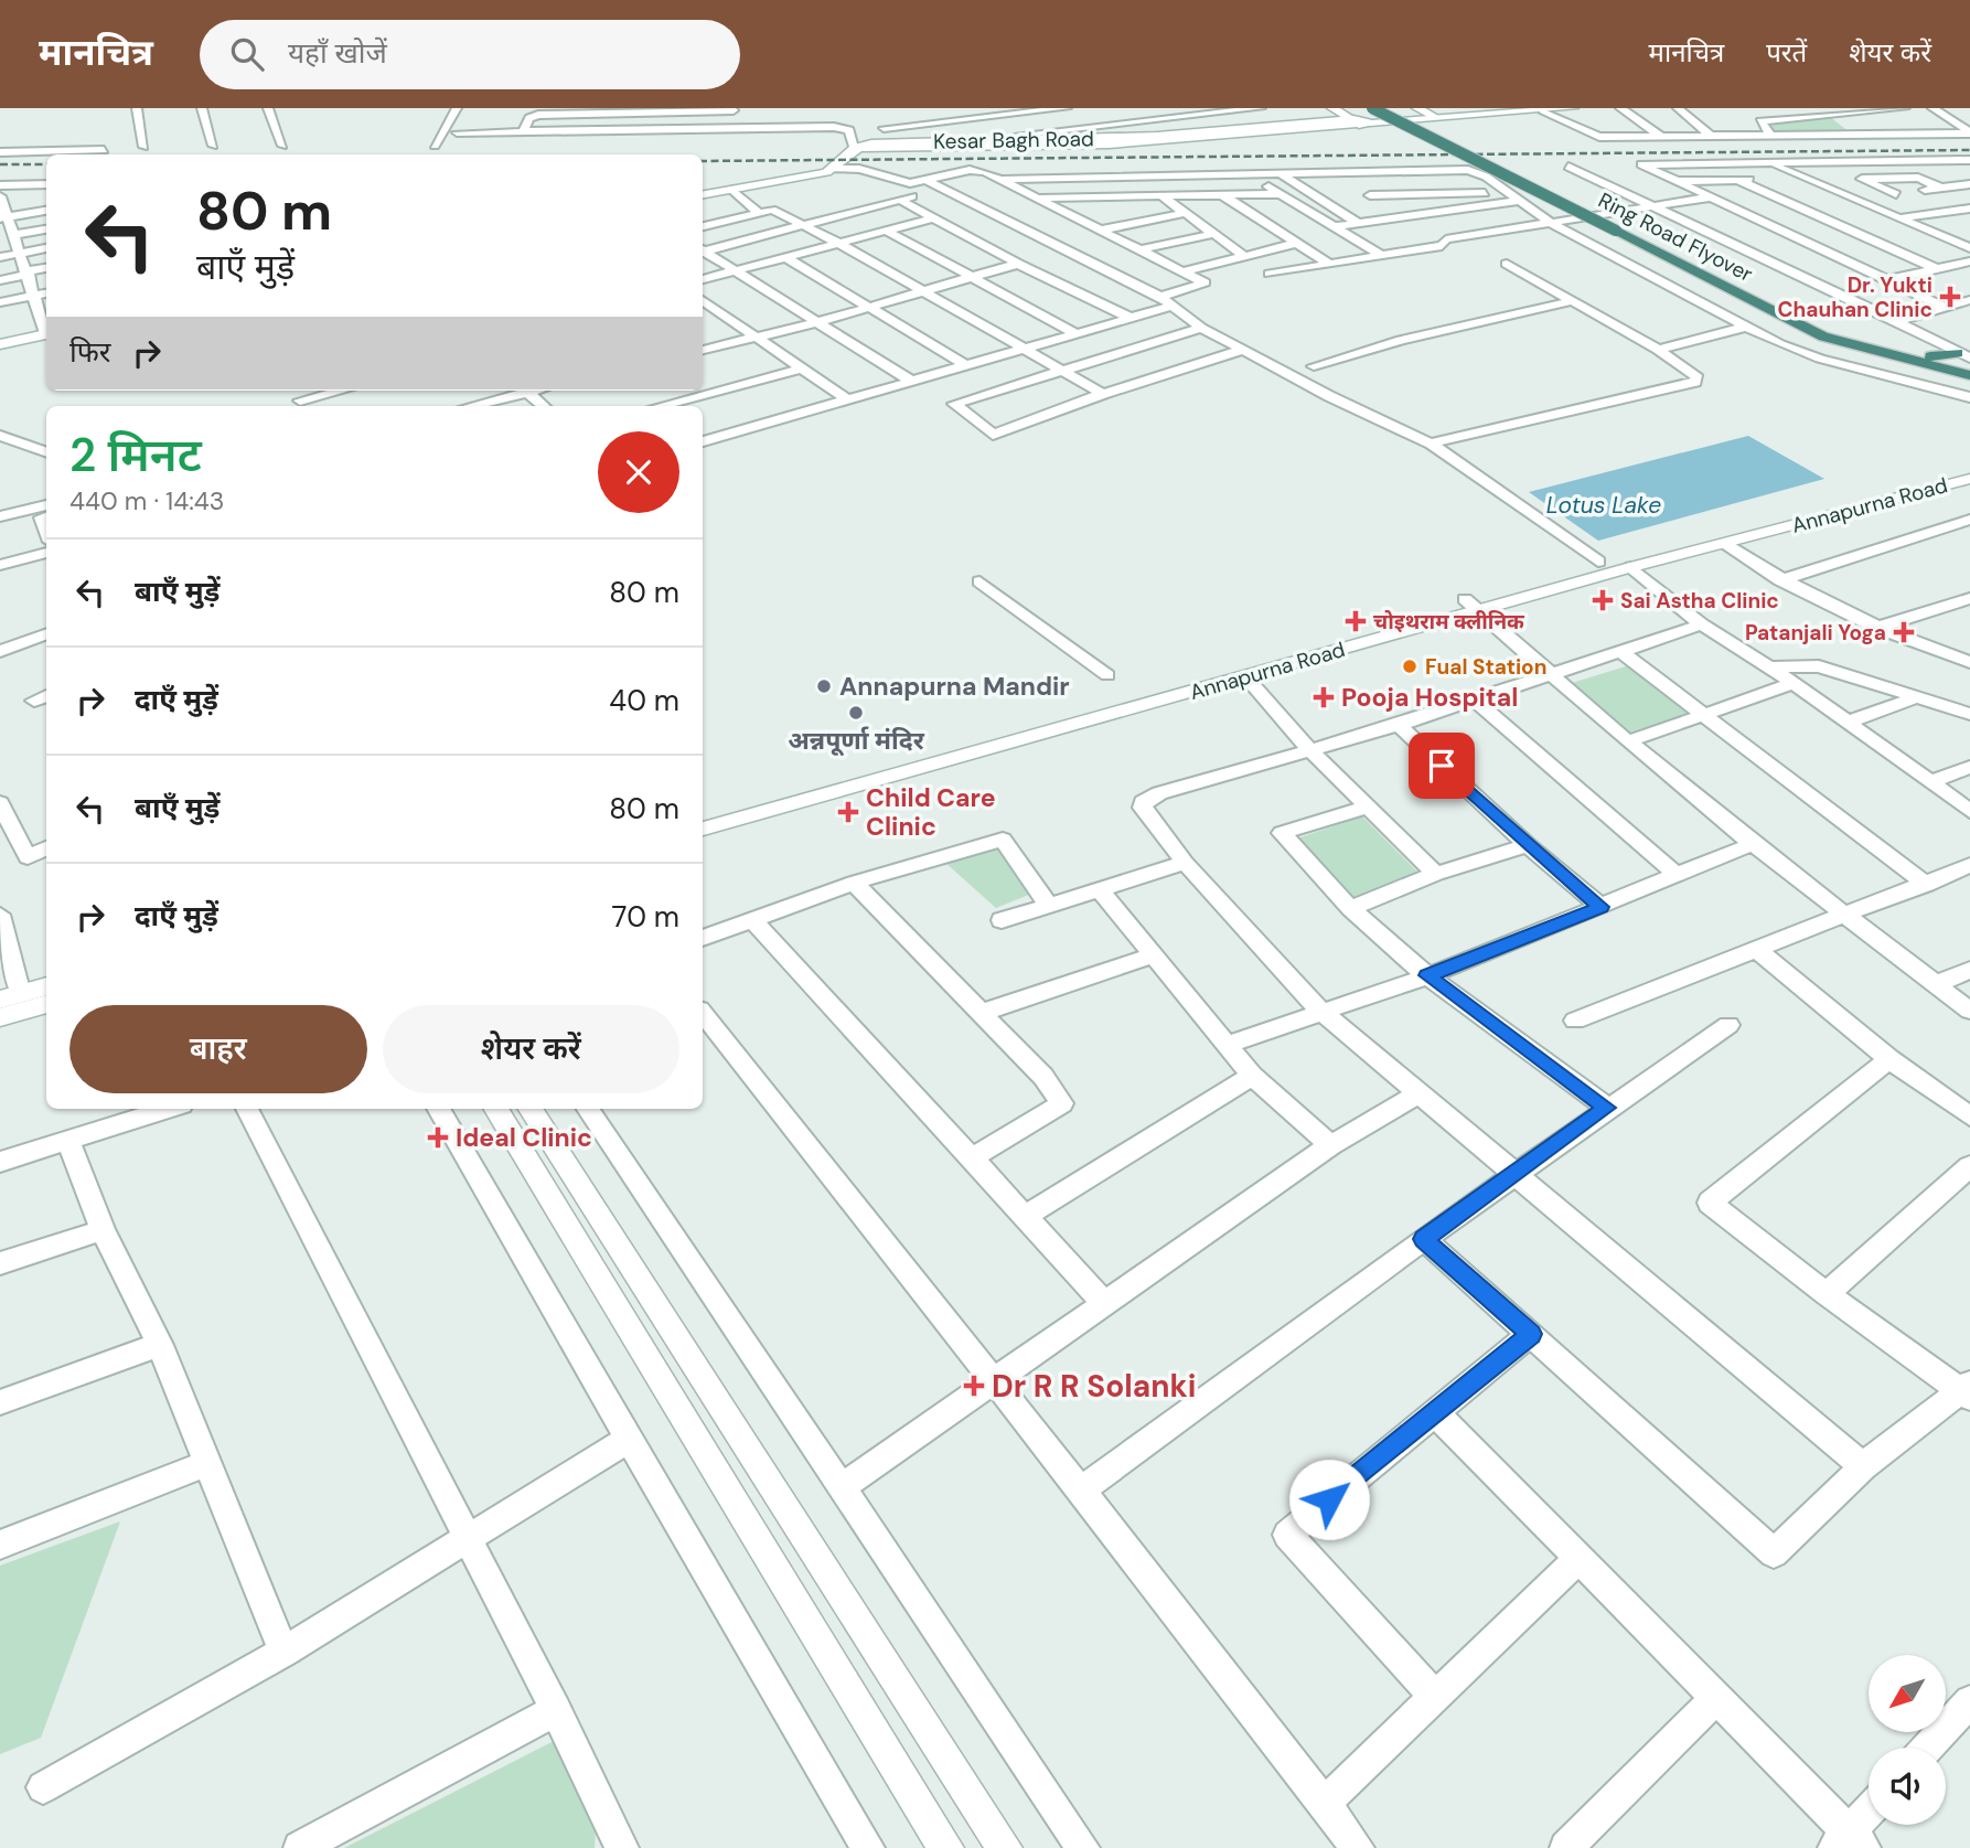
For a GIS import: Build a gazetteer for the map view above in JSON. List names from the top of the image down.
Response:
{
  "streets": {
    "highway": ["Ring Road Flyover"],
    "main road": ["Kesar Bagh Road", "Annapurna Road"]
  },
  "water": ["Lotus Lake"],
  "places": {
    "health": [
      "Dr. Yukti Chauhan Clinic",
      "Sai Astha Clinic",
      "चोइथराम क्लीनिक",
      "Patanjali Yoga",
      "Pooja Hospital",
      "Child Care Clinic",
      "Ideal Clinic",
      "Dr R R Solanki"
    ],
    "other": ["Fual Station", "Annapurna Mandir", "अन्नपूर्णा मंदिर"]
  },
  "north": "bottom left",
  "page": {
    "header": "मानचित्र",
    "search": "यहाँ खोजें",
    "nav": ["मानचित्र", "परतें", "शेयर करें"],
    "turn": ["80 m", "बाएँ मुड़ें"],
    "then": "फिर",
    "heading": ["2 मिनट", "440 m · 14:43"],
    "list": [
      {
        "name": "बाएँ मुड़ें",
        "value": "80 m"
      },
      {
        "name": "दाएँ मुड़ें",
        "value": "40 m"
      },
      {
        "name": "बाएँ मुड़ें",
        "value": "80 m"
      },
      {
        "name": "दाएँ मुड़ें",
        "value": "70 m"
      }
    ],
    "buttons": ["बाहर", "शेयर करें"]
  }
}
